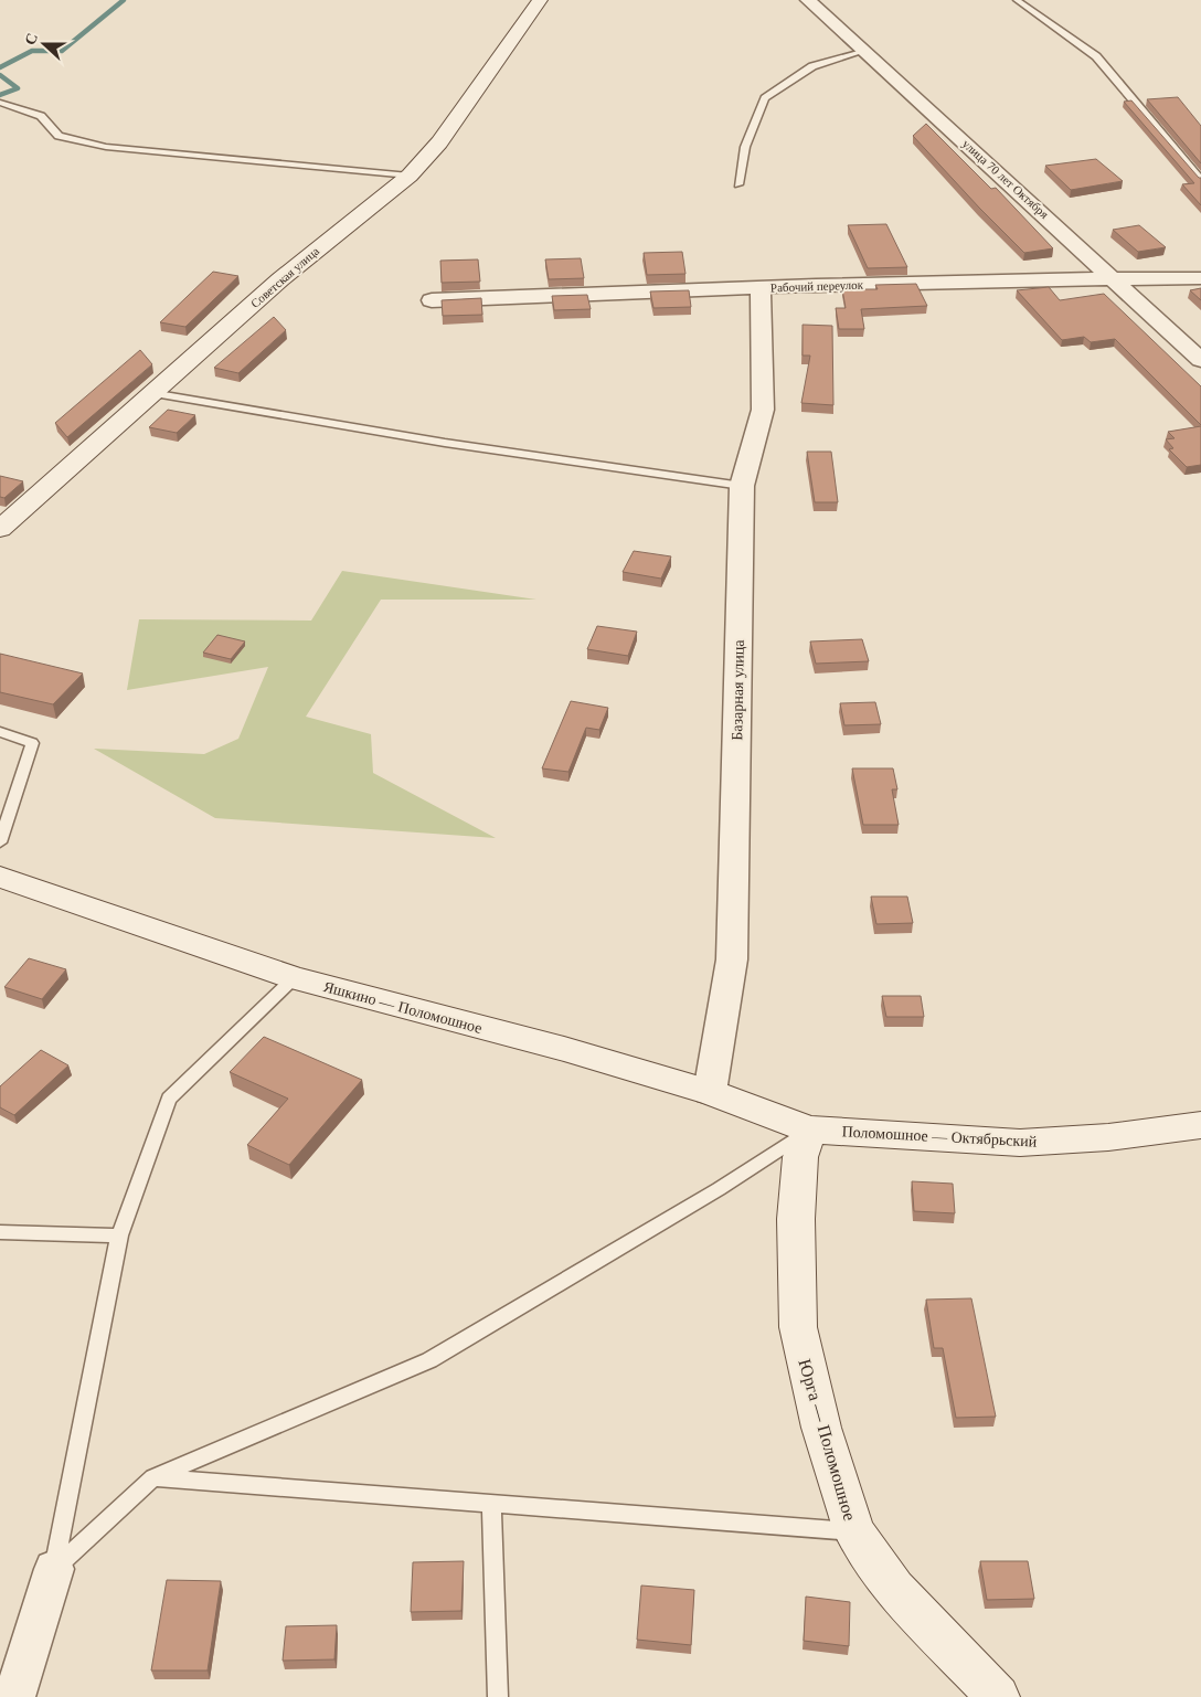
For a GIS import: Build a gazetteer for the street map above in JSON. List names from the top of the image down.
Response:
{
  "streets": {
    "street": [
      "улица 70 лет Октября",
      "Советская улица",
      "Рабочий переулок",
      "Базарная улица",
      "Яшкино — Поломошное",
      "Поломошное — Октябрьский",
      "Юрга — Поломошное"
    ]
  },
  "crossings": [
    ["улица 70 лет Октября", "Рабочий переулок"],
    ["Рабочий переулок", "Базарная улица"],
    ["Базарная улица", "Яшкино — Поломошное"],
    ["Яшкино — Поломошное", "Поломошное — Октябрьский"],
    ["Яшкино — Поломошное", "Юрга — Поломошное"],
    ["Поломошное — Октябрьский", "Юрга — Поломошное"]
  ],
  "north": "left"
}
